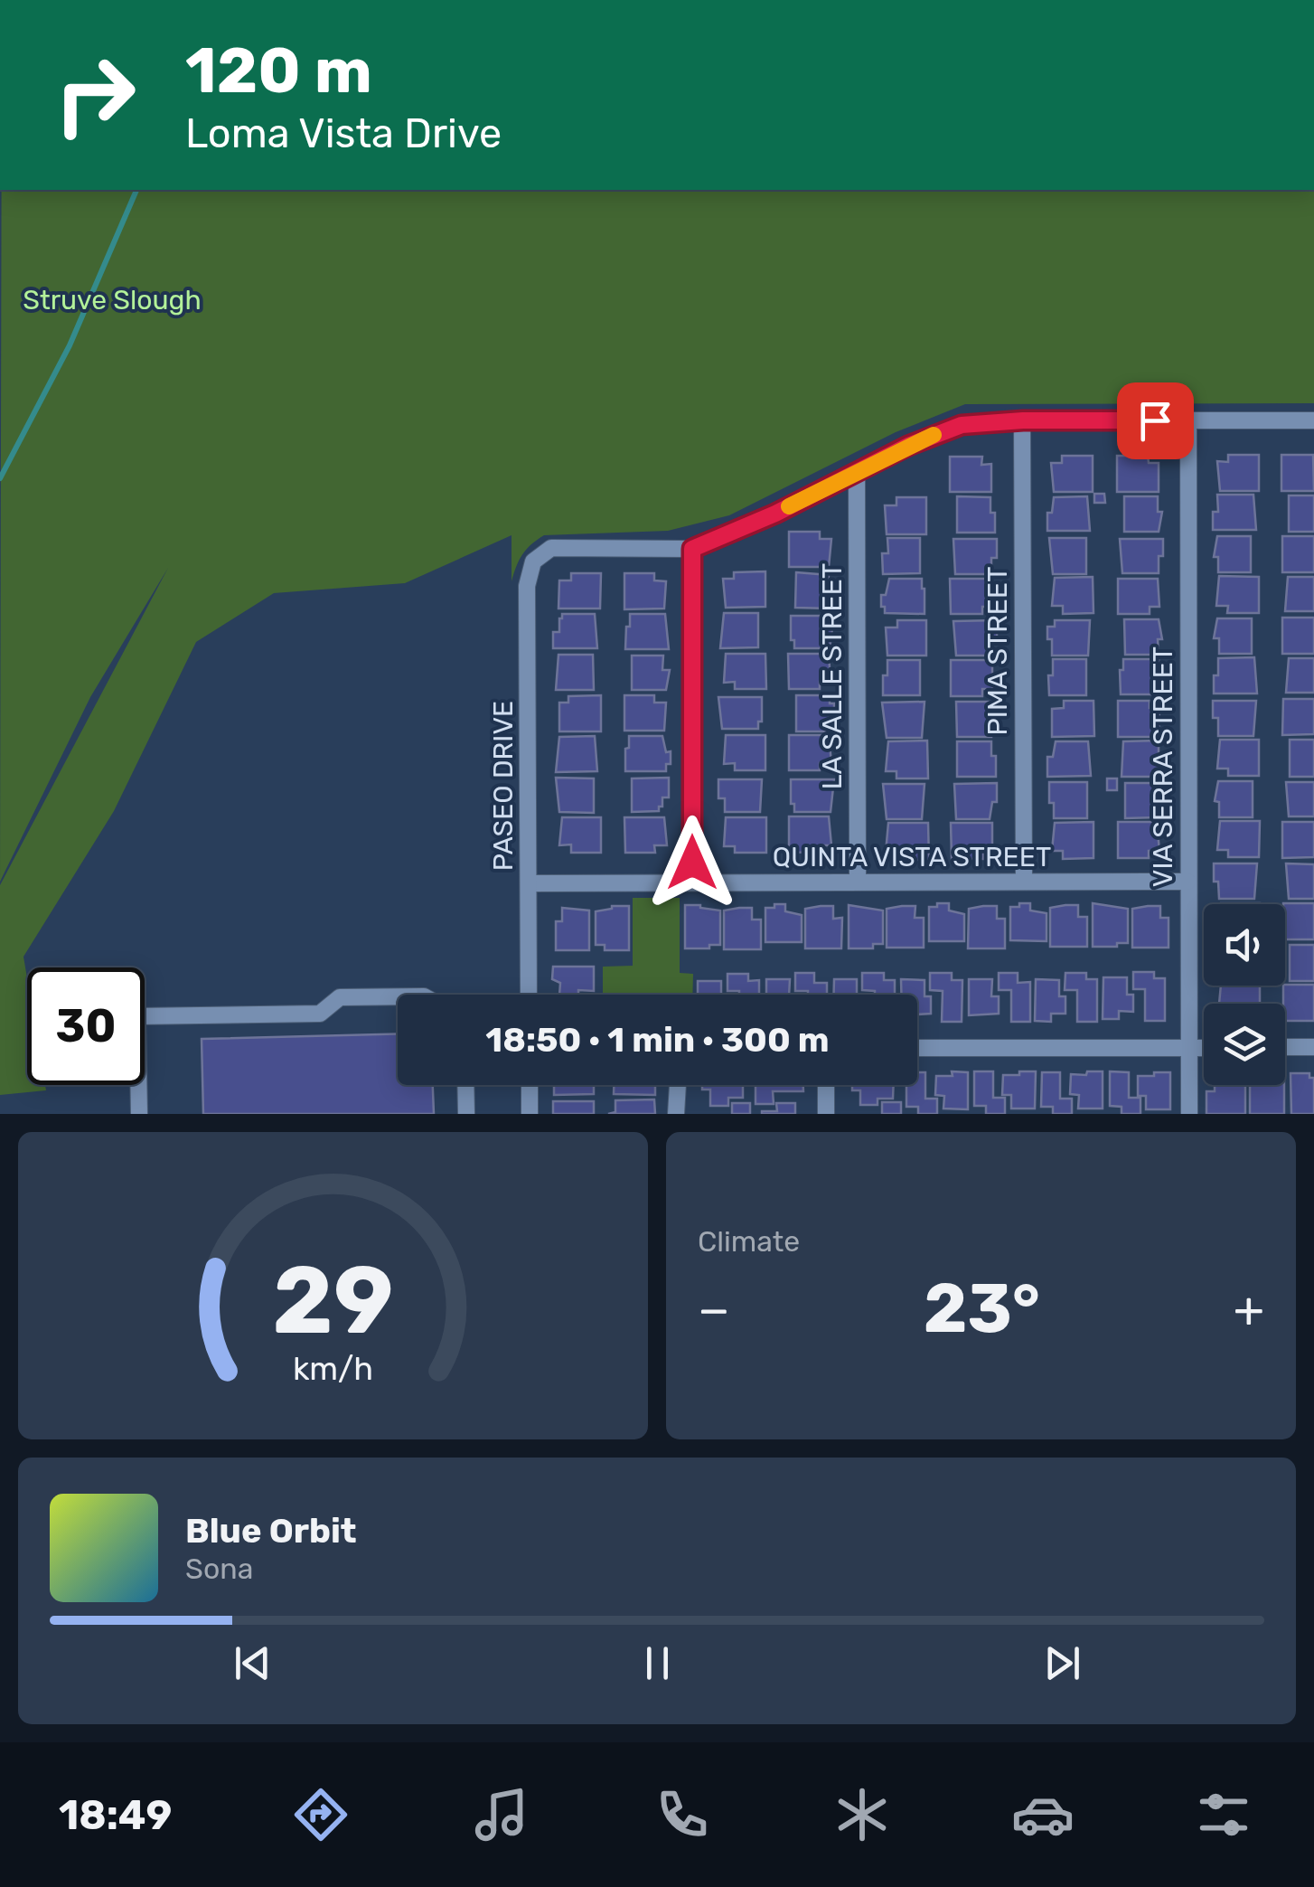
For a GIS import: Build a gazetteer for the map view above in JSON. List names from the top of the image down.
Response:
{
  "streets": {
    "street": [
      "PIMA STREET",
      "LA SALLE STREET",
      "VIA SERRA STREET",
      "PASEO DRIVE",
      "QUINTA VISTA STREET"
    ]
  },
  "crossings": [
    ["PIMA STREET", "QUINTA VISTA STREET"],
    ["LA SALLE STREET", "QUINTA VISTA STREET"],
    ["VIA SERRA STREET", "QUINTA VISTA STREET"],
    ["PASEO DRIVE", "QUINTA VISTA STREET"]
  ],
  "parks": ["Struve Slough"],
  "page": {
    "turn": ["120 m", "Loma Vista Drive"],
    "limit": "30",
    "trip": "18:50 · 1 min · 300 m",
    "tile": "Climate",
    "heat": ["−", "23°", "+"],
    "song": ["Blue Orbit", "Sona"],
    "tabs": "18:49",
    "gauge": ["29", "km/h"]
  }
}
